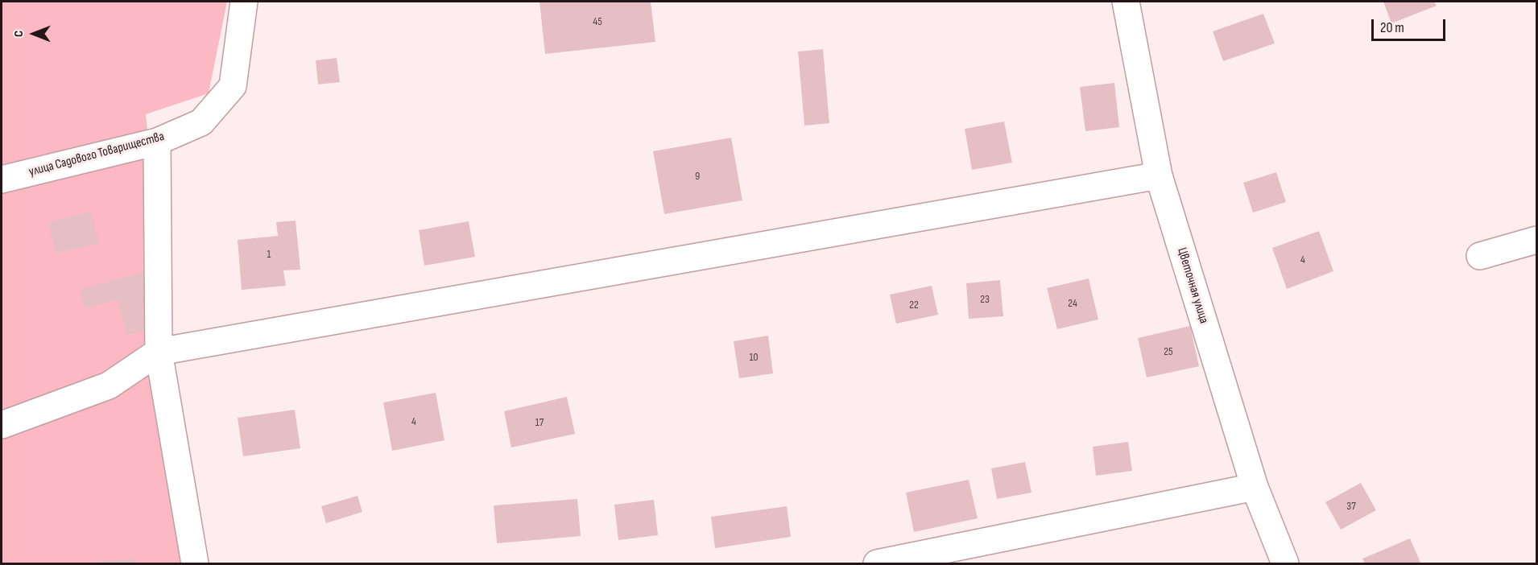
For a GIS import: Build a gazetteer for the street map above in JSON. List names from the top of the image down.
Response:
{
  "streets": {
    "lane": ["улица Садового Товарищества", "Цветочная улица"]
  },
  "house_numbers": [
    "45",
    "9",
    "1",
    "4",
    "23",
    "24",
    "22",
    "25",
    "10",
    "4",
    "17",
    "37"
  ],
  "scale_bar": "20 m",
  "north": "left"
}
